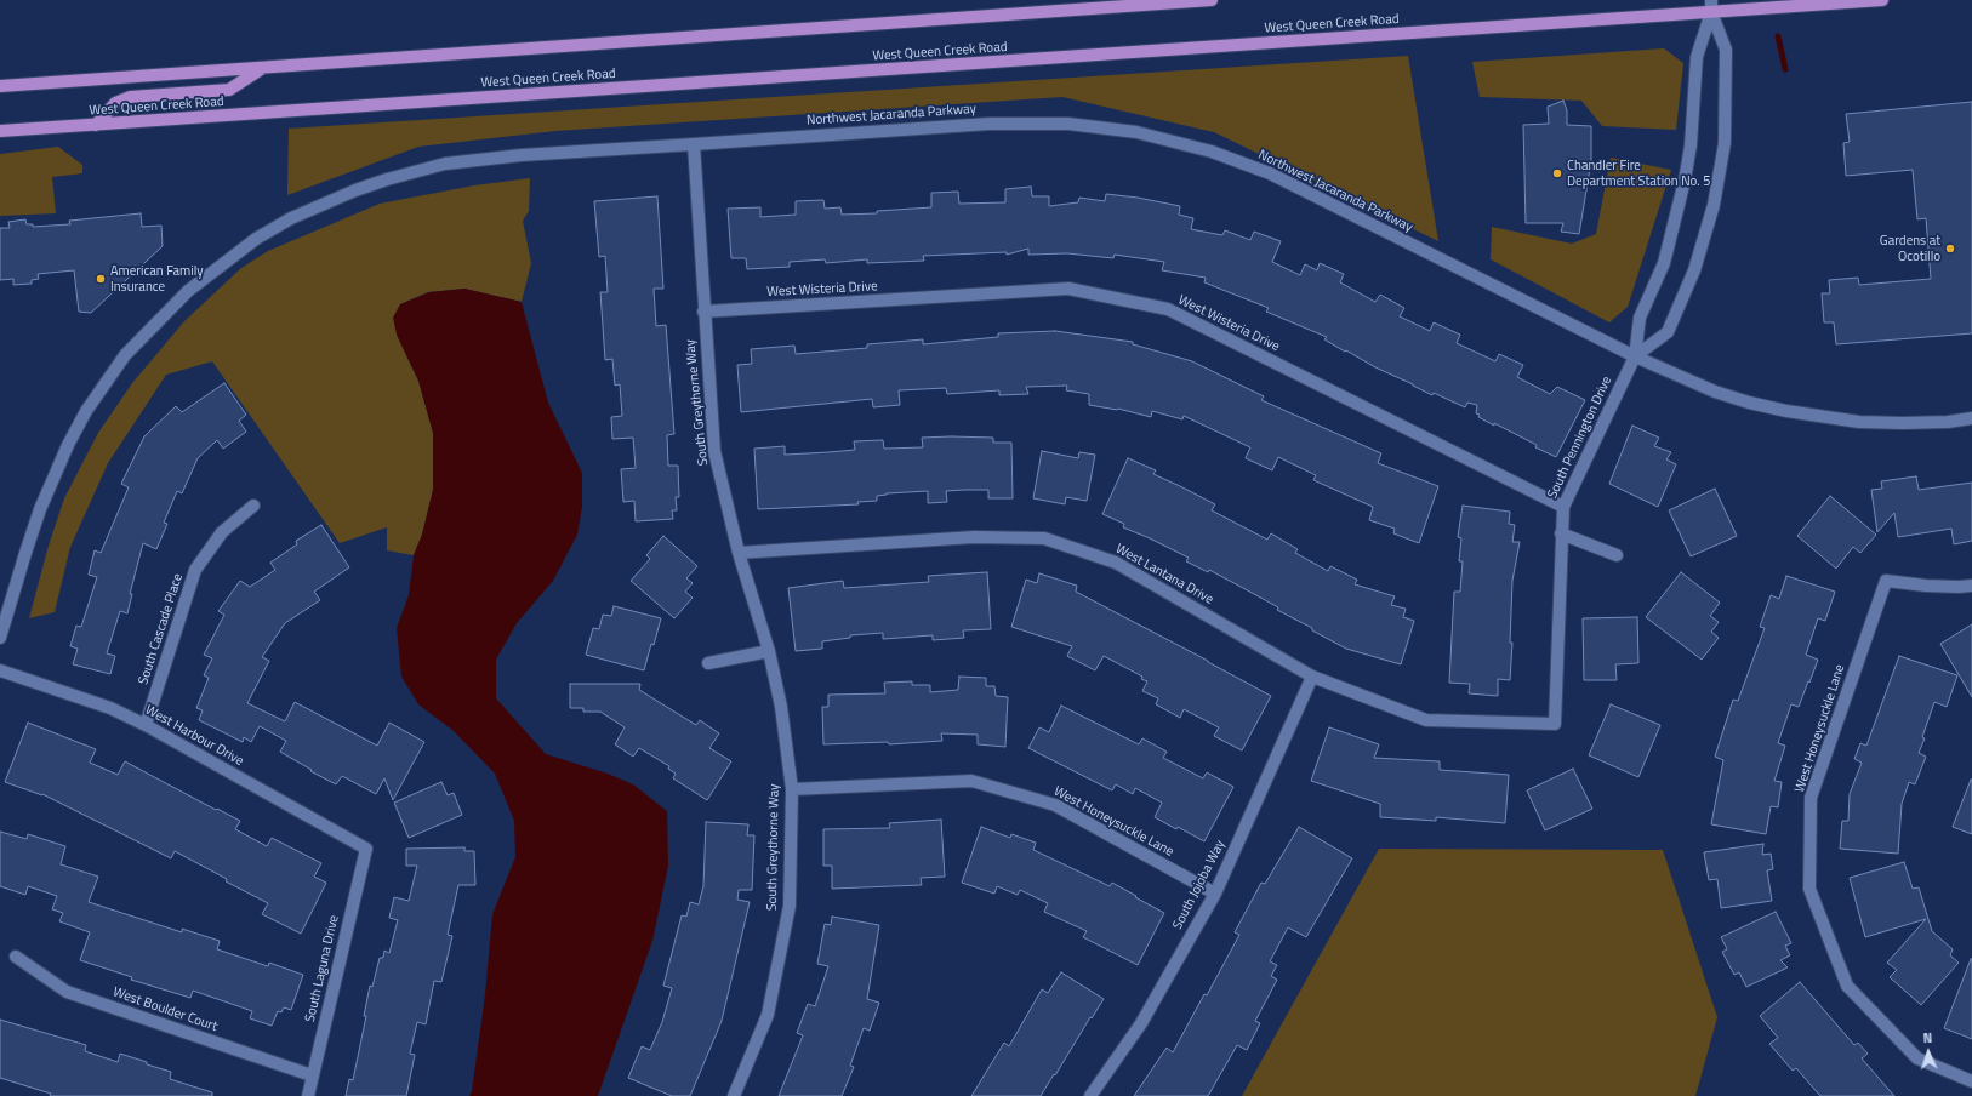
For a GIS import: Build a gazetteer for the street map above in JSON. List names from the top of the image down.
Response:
{
  "streets": {
    "main road": ["West Queen Creek Road"],
    "street": [
      "Northwest Jacaranda Parkway",
      "West Wisteria Drive",
      "South Greythorne Way",
      "South Pennington Drive",
      "West Lantana Drive",
      "South Cascade Place",
      "West Honeysuckle Lane",
      "West Harbour Drive",
      "South Jojoba Way",
      "South Laguna Drive",
      "West Boulder Court"
    ]
  },
  "crossings": [
    ["West Queen Creek Road", "South Pennington Drive"],
    ["Northwest Jacaranda Parkway", "South Greythorne Way"],
    ["Northwest Jacaranda Parkway", "South Pennington Drive"],
    ["West Wisteria Drive", "South Greythorne Way"],
    ["West Wisteria Drive", "South Pennington Drive"],
    ["South Greythorne Way", "West Lantana Drive"],
    ["South Greythorne Way", "West Honeysuckle Lane"],
    ["South Pennington Drive", "West Lantana Drive"],
    ["West Lantana Drive", "South Jojoba Way"],
    ["South Cascade Place", "West Harbour Drive"],
    ["West Honeysuckle Lane", "South Jojoba Way"],
    ["West Harbour Drive", "South Laguna Drive"],
    ["South Laguna Drive", "West Boulder Court"]
  ],
  "places": ["Chandler Fire Department Station No. 5", "Gardens at Ocotillo", "American Family Insurance"],
  "north": "top"
}
